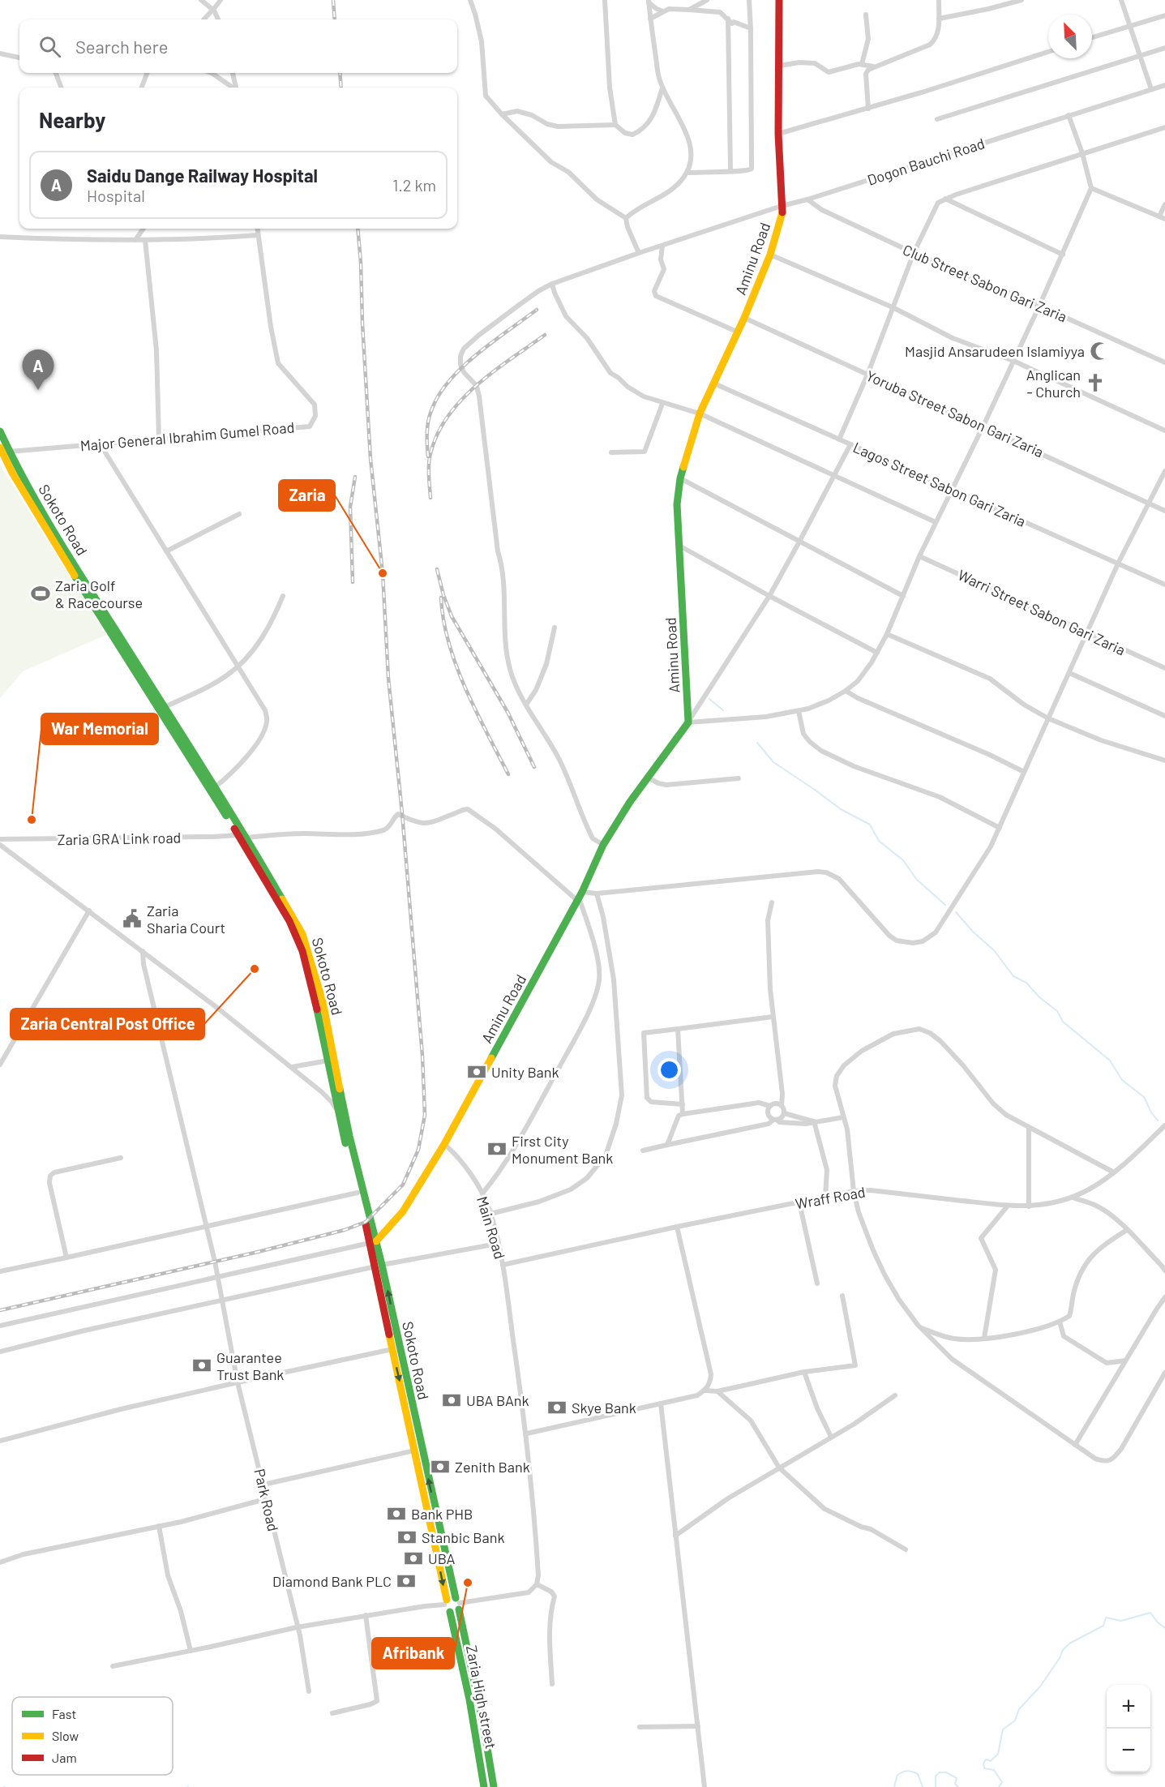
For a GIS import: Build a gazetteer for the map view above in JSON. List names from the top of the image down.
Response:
{
  "streets": {
    "main road": ["Aminu Road", "Sokoto Road", "Zaria High street"],
    "street": [
      "Dogon Bauchi Road",
      "Club Street Sabon Gari Zaria",
      "Yoruba Street Sabon Gari Zaria",
      "Major General Ibrahim Gumel Road",
      "Lagos Street Sabon Gari Zaria",
      "Warri Street Sabon Gari Zaria",
      "Zaria GRA Link road",
      "Wraff Road",
      "Main Road",
      "Park Road"
    ]
  },
  "crossings": [
    ["Dogon Bauchi Road", "Aminu Road"],
    ["Dogon Bauchi Road", "Club Street Sabon Gari Zaria"],
    ["Aminu Road", "Yoruba Street Sabon Gari Zaria"],
    ["Aminu Road", "Lagos Street Sabon Gari Zaria"],
    ["Aminu Road", "Sokoto Road"],
    ["Aminu Road", "Main Road"],
    ["Major General Ibrahim Gumel Road", "Sokoto Road"],
    ["Sokoto Road", "Zaria GRA Link road"],
    ["Sokoto Road", "Zaria High street"],
    ["Wraff Road", "Main Road"]
  ],
  "places": {
    "mosque": ["Masjid Ansarudeen Islamiyya"],
    "church": ["Anglican - Church"],
    "other": [
      "Zaria",
      "War Memorial",
      "Zaria Central Post Office",
      "Afribank"
    ],
    "sports": ["Zaria Golf & Racecourse"],
    "public building": ["Zaria Sharia Court"],
    "bank": [
      "Unity Bank",
      "First City Monument Bank",
      "Guarantee Trust Bank",
      "UBA BAnk",
      "Skye Bank",
      "Zenith Bank",
      "Bank PHB",
      "Stanbic Bank",
      "UBA",
      "Diamond Bank PLC"
    ]
  },
  "legend": ["Fast", "Slow", "Jam"],
  "north": "top left",
  "page": {
    "search": "Search here",
    "heading": "Nearby",
    "list": [
      {
        "mark": "A",
        "name": "Saidu Dange Railway Hospital",
        "note": "Hospital",
        "value": "1.2 km"
      }
    ],
    "pins": "A",
    "map_buttons": ["+", "−"]
  }
}
